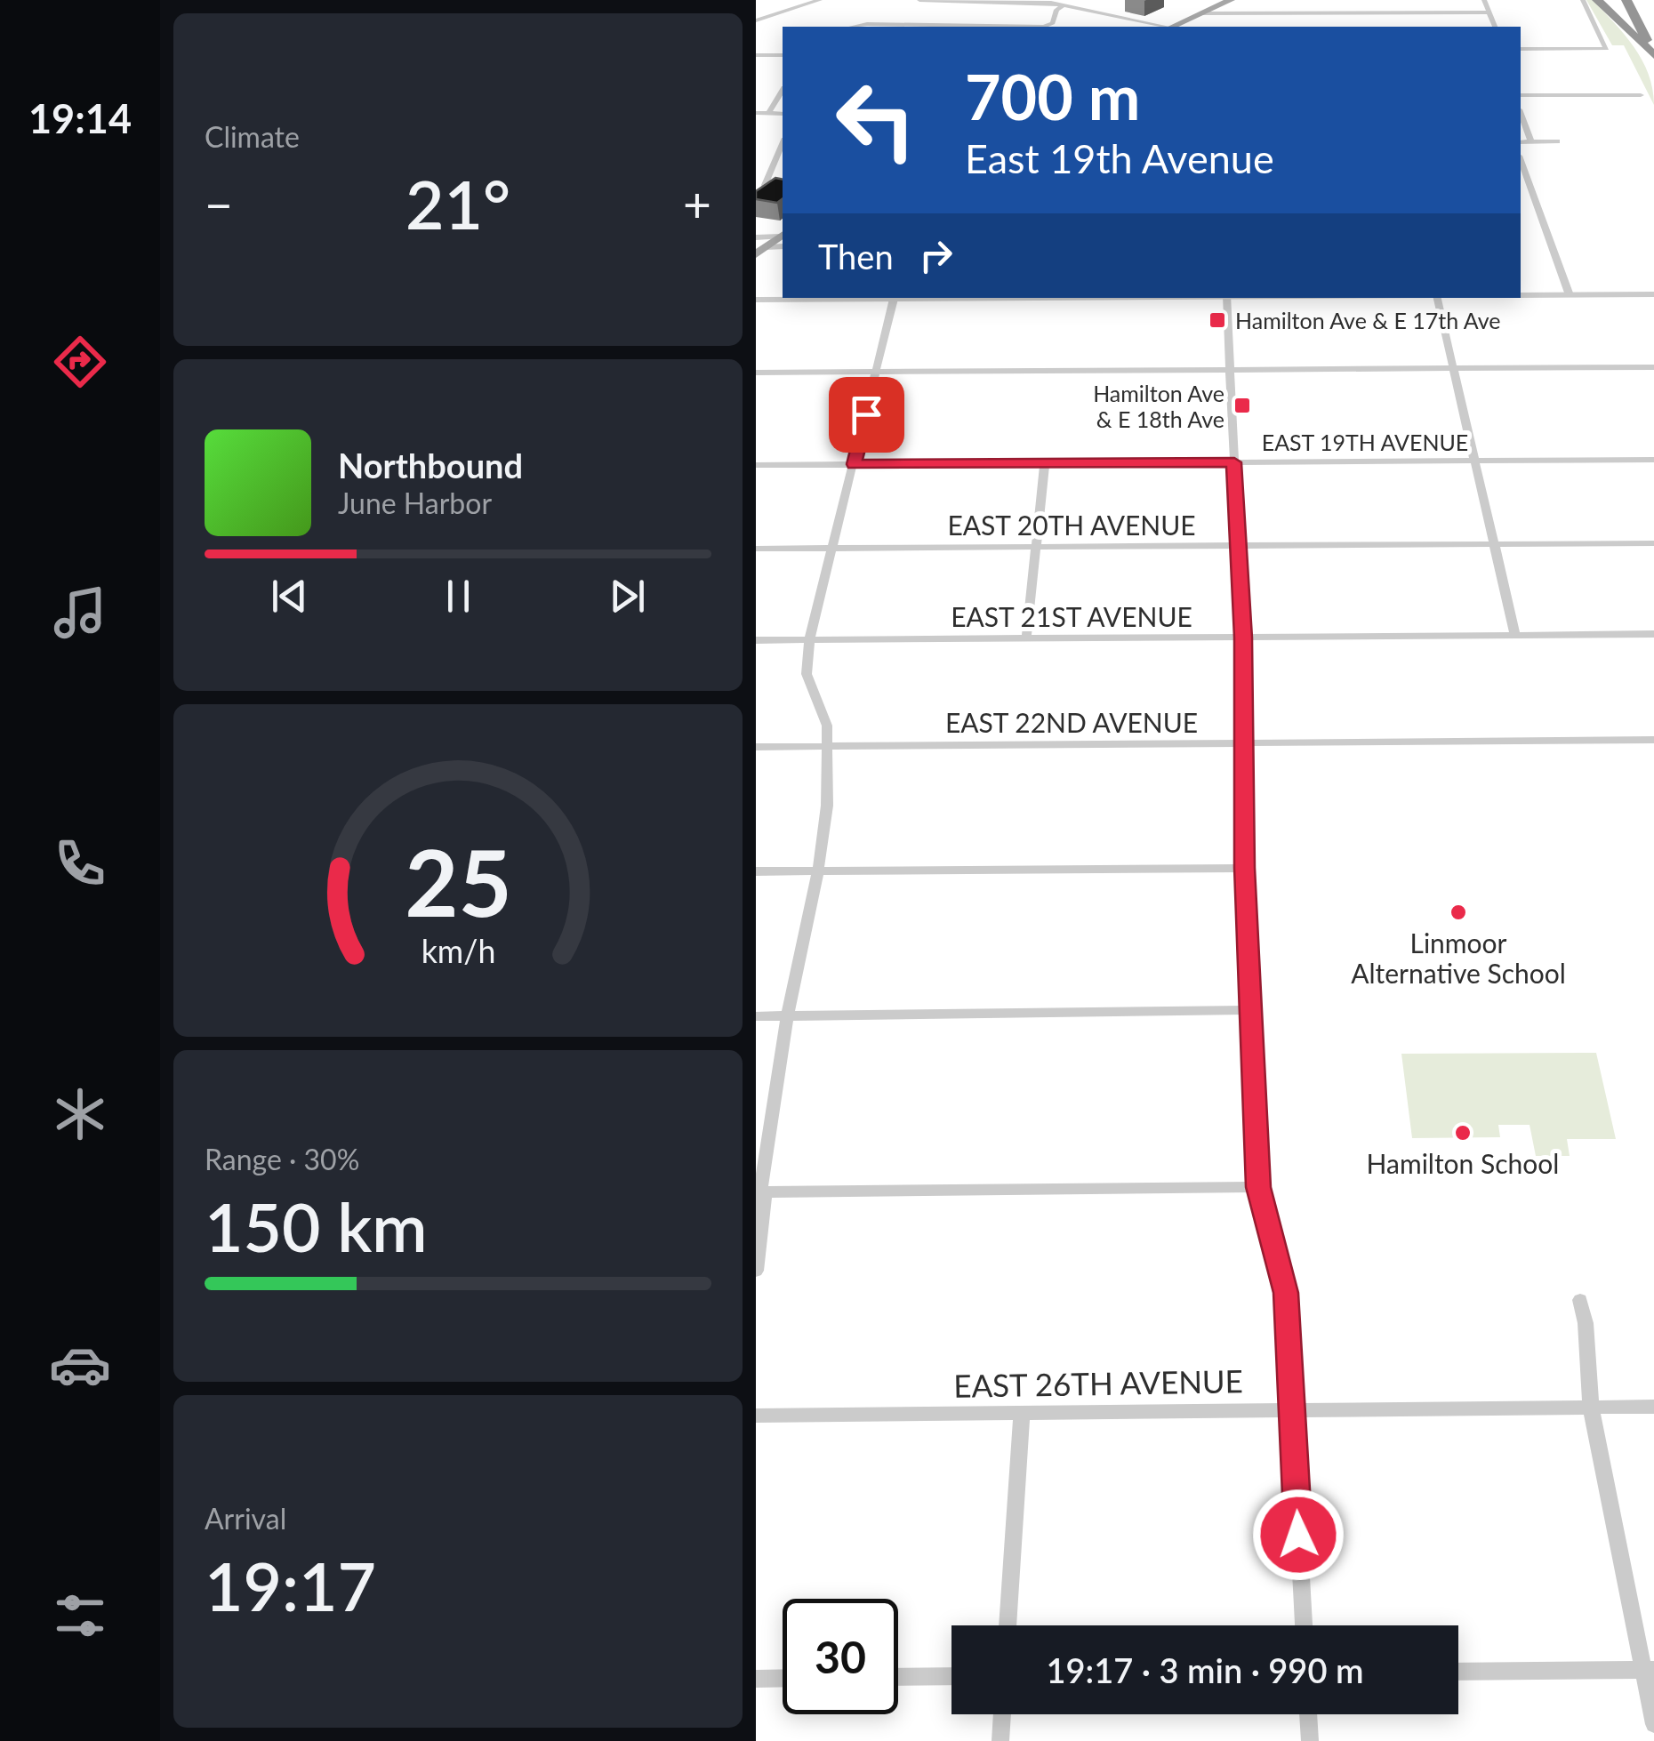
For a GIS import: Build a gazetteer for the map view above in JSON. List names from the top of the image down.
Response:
{
  "streets": {
    "street": [
      "EAST 19TH AVENUE",
      "EAST 20TH AVENUE",
      "EAST 21ST AVENUE",
      "EAST 22ND AVENUE",
      "EAST 26TH AVENUE"
    ]
  },
  "places": {
    "transit": ["Hamilton Ave & E 17th Ave", "Hamilton Ave & E 18th Ave"],
    "other": ["Linmoor Alternative School", "Hamilton School"]
  },
  "page": {
    "tabs": "19:14",
    "tile": [
      "Climate",
      ["Range · 30%", "150 km"],
      ["Arrival", "19:17"]
    ],
    "turn": ["700 m", "East 19th Avenue"],
    "heat": ["−", "21°", "+"],
    "then": "Then",
    "song": ["Northbound", "June Harbor"],
    "limit": "30",
    "trip": "19:17 · 3 min · 990 m",
    "gauge": ["25", "km/h"]
  }
}
